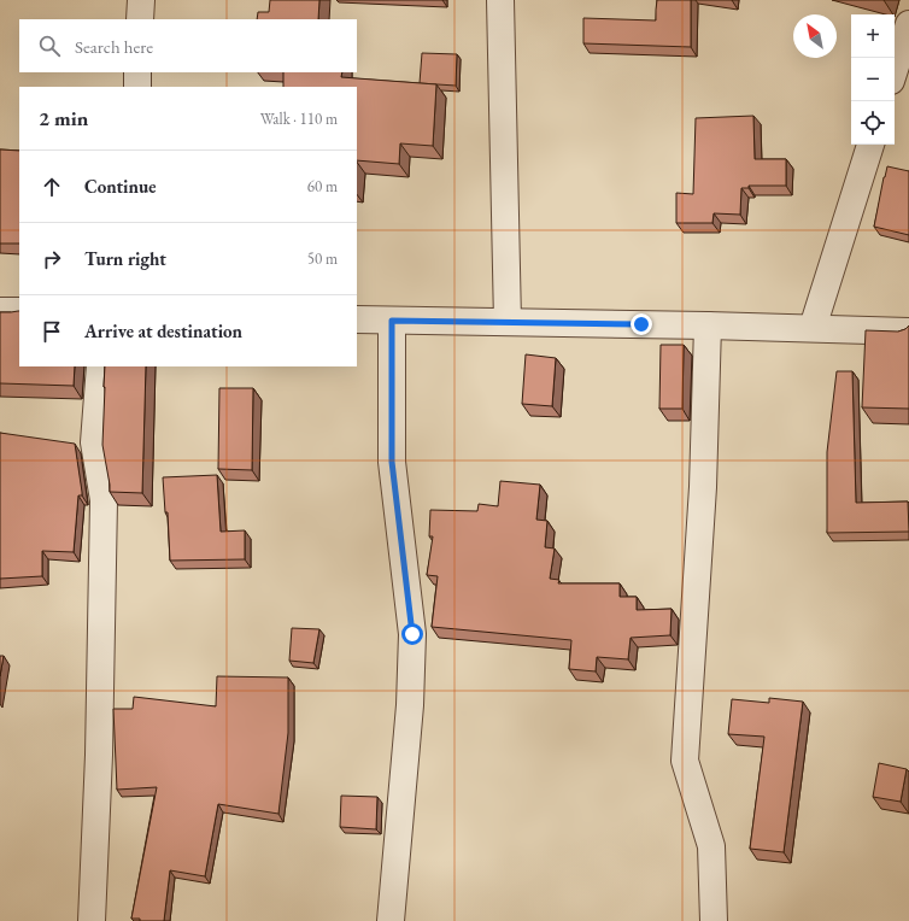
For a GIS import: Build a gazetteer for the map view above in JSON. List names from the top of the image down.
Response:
{
  "north": "top left",
  "page": {
    "map_buttons": ["+", "−"],
    "search": "Search here",
    "heading": ["2 min", "Walk · 110 m"],
    "list": [
      ["Continue", "60 m"],
      ["Turn right", "50 m"],
      "Arrive at destination"
    ]
  }
}
